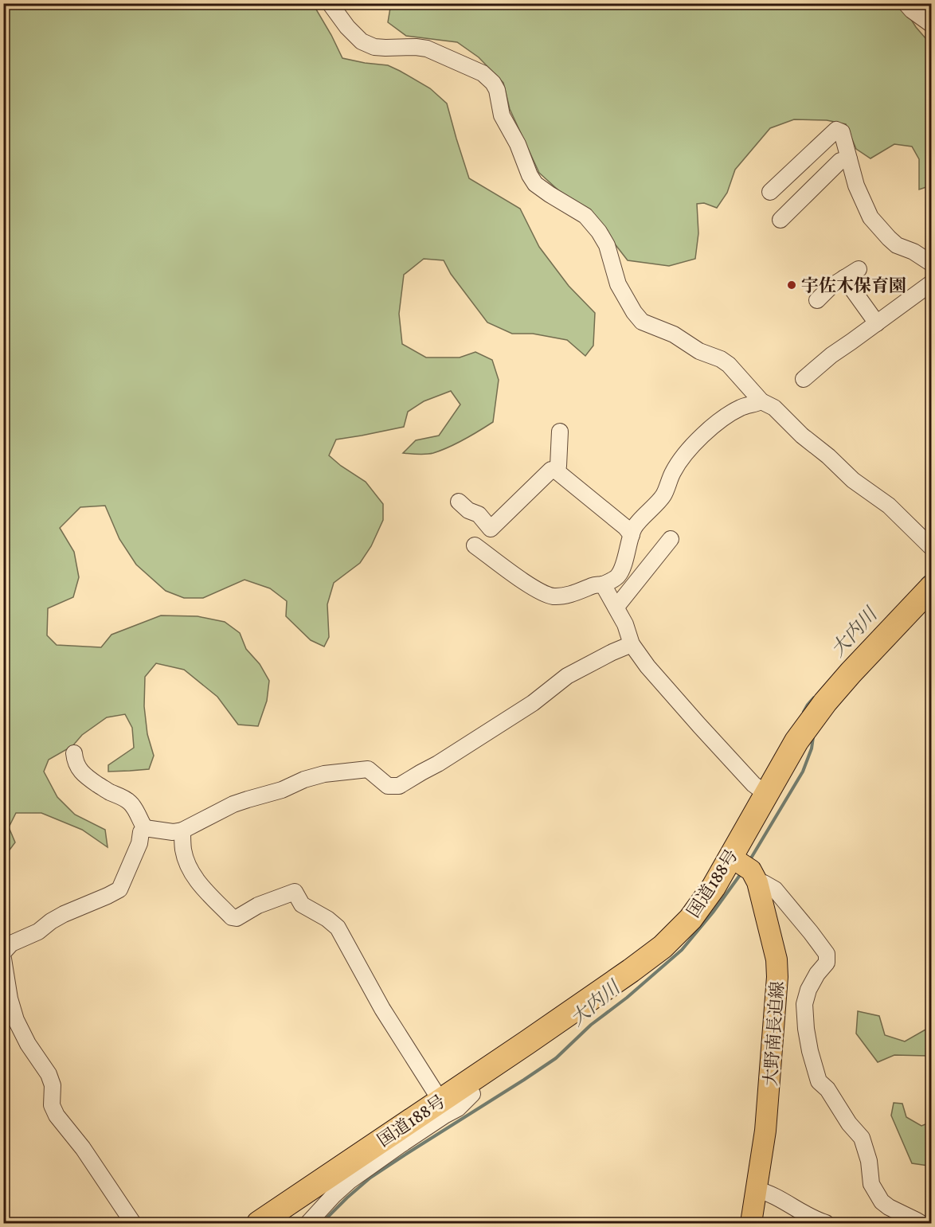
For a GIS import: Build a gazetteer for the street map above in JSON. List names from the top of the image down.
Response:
{
  "streets": {
    "highway": ["国道188号"],
    "main road": ["大野南長迫線"]
  },
  "crossings": [
    ["国道188号", "大野南長迫線"]
  ],
  "water": ["大内川"],
  "places": ["宇佐木保育園"]
}
